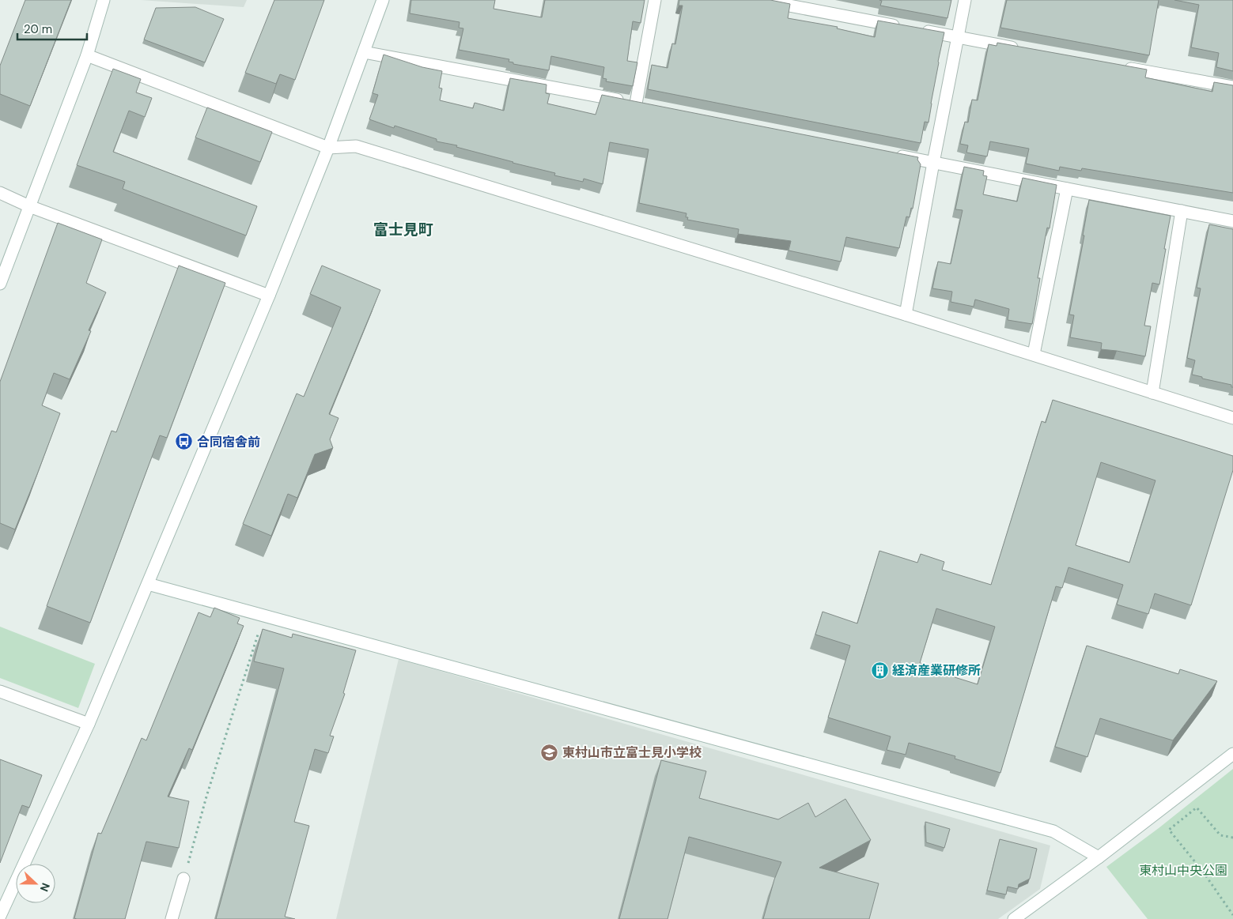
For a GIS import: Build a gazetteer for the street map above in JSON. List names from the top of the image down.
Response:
{
  "districts": ["富士見町"],
  "parks": ["東村山中央公園"],
  "places": {
    "bus stop": ["合同宿舎前"],
    "building": ["経済産業研修所"],
    "school or university": ["東村山市立富士見小学校"]
  },
  "scale_bar": "20 m",
  "north": "right"
}
